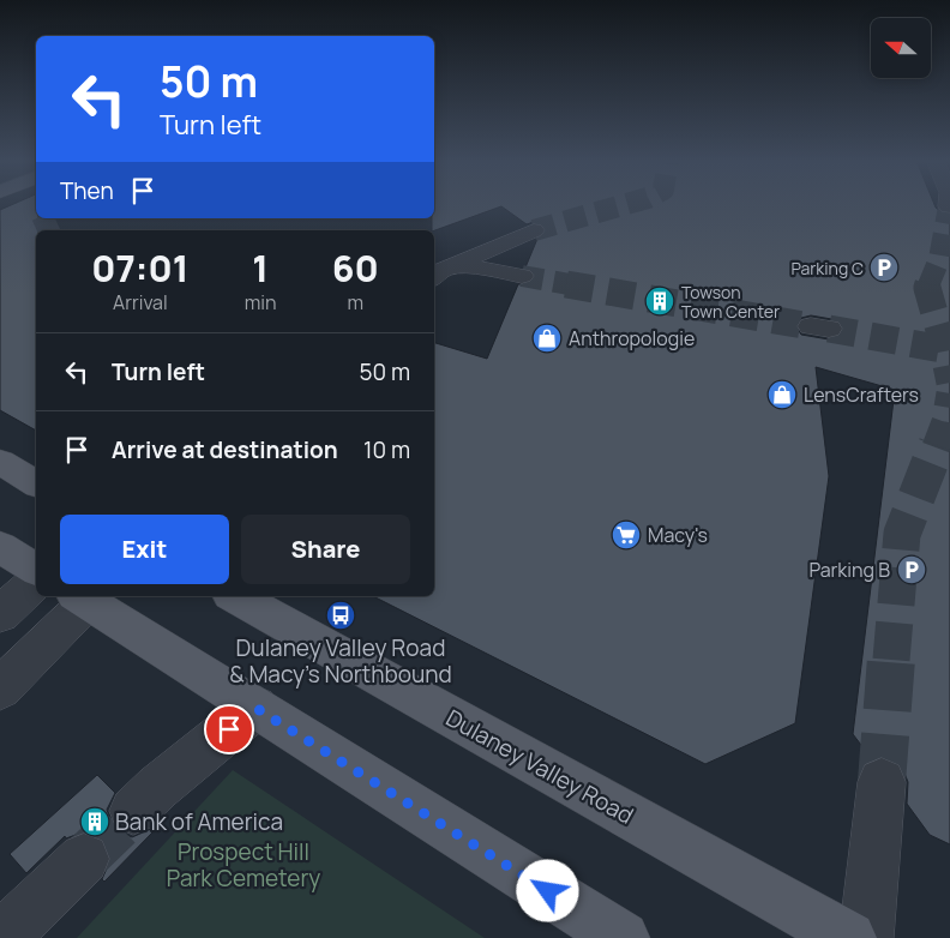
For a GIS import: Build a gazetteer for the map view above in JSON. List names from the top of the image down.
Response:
{
  "streets": {
    "main road": ["Dulaney Valley Road"]
  },
  "parks": ["Prospect Hill Park Cemetery"],
  "places": {
    "parking": ["Parking C", "Parking B"],
    "building": ["Towson Town Center", "Bank of America"],
    "shop": ["Anthropologie", "LensCrafters"],
    "supermarket": ["Macy's"],
    "bus stop": ["Dulaney Valley Road & Macy's Northbound"]
  },
  "north": "left",
  "page": {
    "turn": ["50 m", "Turn left"],
    "then": "Then",
    "eta": [
      "07:01",
      "Arrival",
      "1",
      "min",
      "60",
      "m"
    ],
    "list": [
      {
        "name": "Turn left",
        "value": "50 m"
      },
      {
        "name": "Arrive at destination",
        "value": "10 m"
      }
    ],
    "buttons": ["Exit", "Share"]
  }
}
